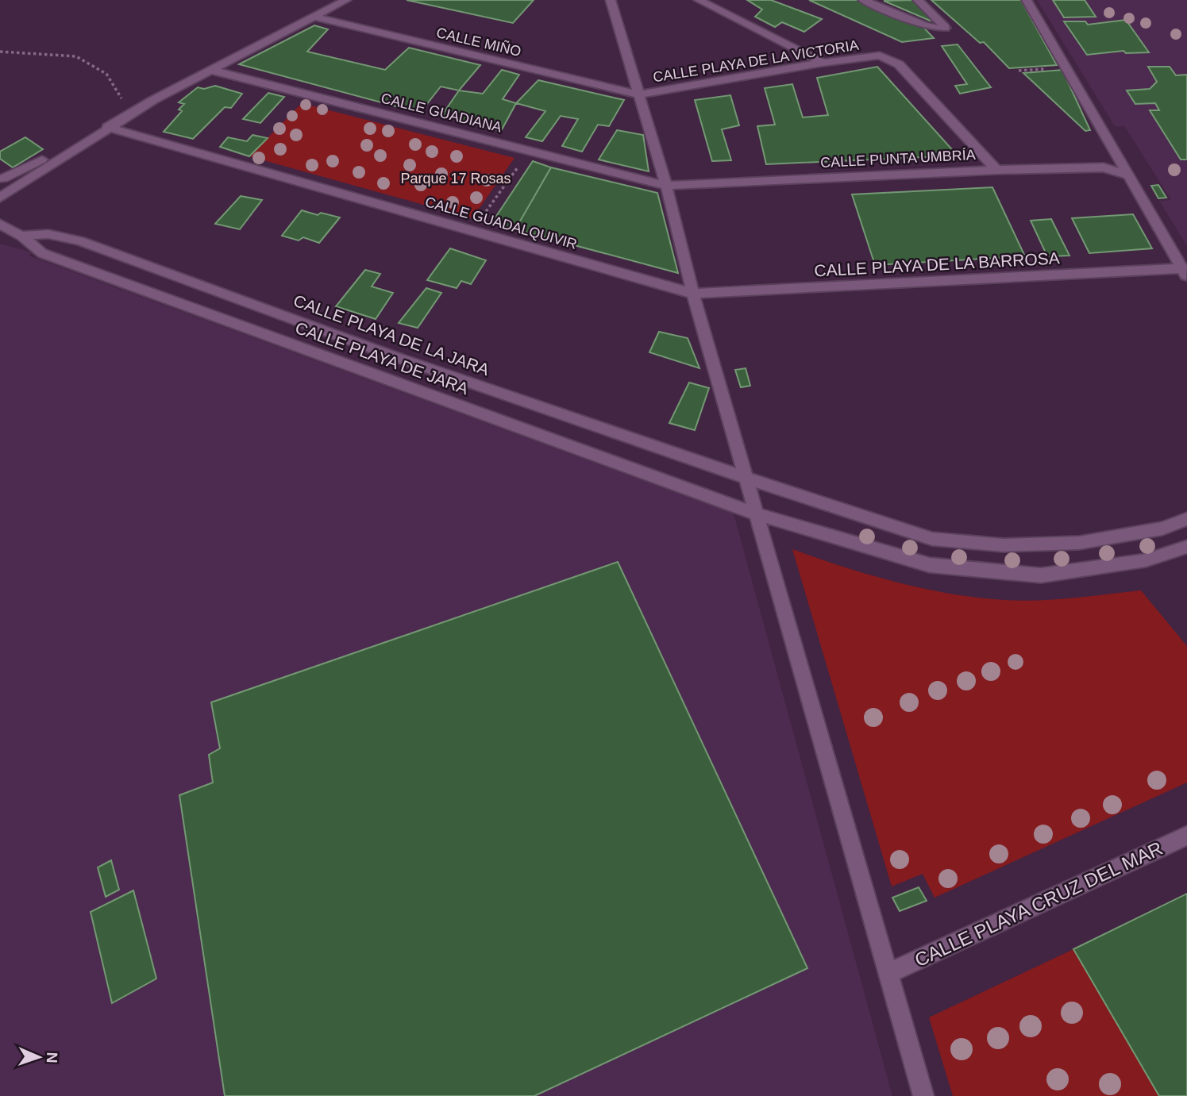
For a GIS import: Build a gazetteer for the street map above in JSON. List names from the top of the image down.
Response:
{
  "streets": {
    "street": [
      "CALLE MIÑO",
      "CALLE PLAYA DE LA VICTORIA",
      "CALLE GUADIANA",
      "CALLE PUNTA UMBRÍA",
      "CALLE GUADALQUIVIR",
      "CALLE PLAYA DE LA BARROSA",
      "CALLE PLAYA DE LA JARA",
      "CALLE PLAYA DE JARA",
      "CALLE PLAYA CRUZ DEL MAR"
    ]
  },
  "crossings": [
    ["CALLE MIÑO", "CALLE PLAYA DE LA VICTORIA"],
    ["CALLE PLAYA DE LA VICTORIA", "CALLE PUNTA UMBRÍA"],
    ["CALLE GUADIANA", "CALLE PUNTA UMBRÍA"],
    ["CALLE GUADALQUIVIR", "CALLE PLAYA DE LA BARROSA"],
    ["CALLE PLAYA DE LA JARA", "CALLE PLAYA DE JARA"]
  ],
  "parks": ["Parque 17 Rosas"],
  "north": "right"
}
